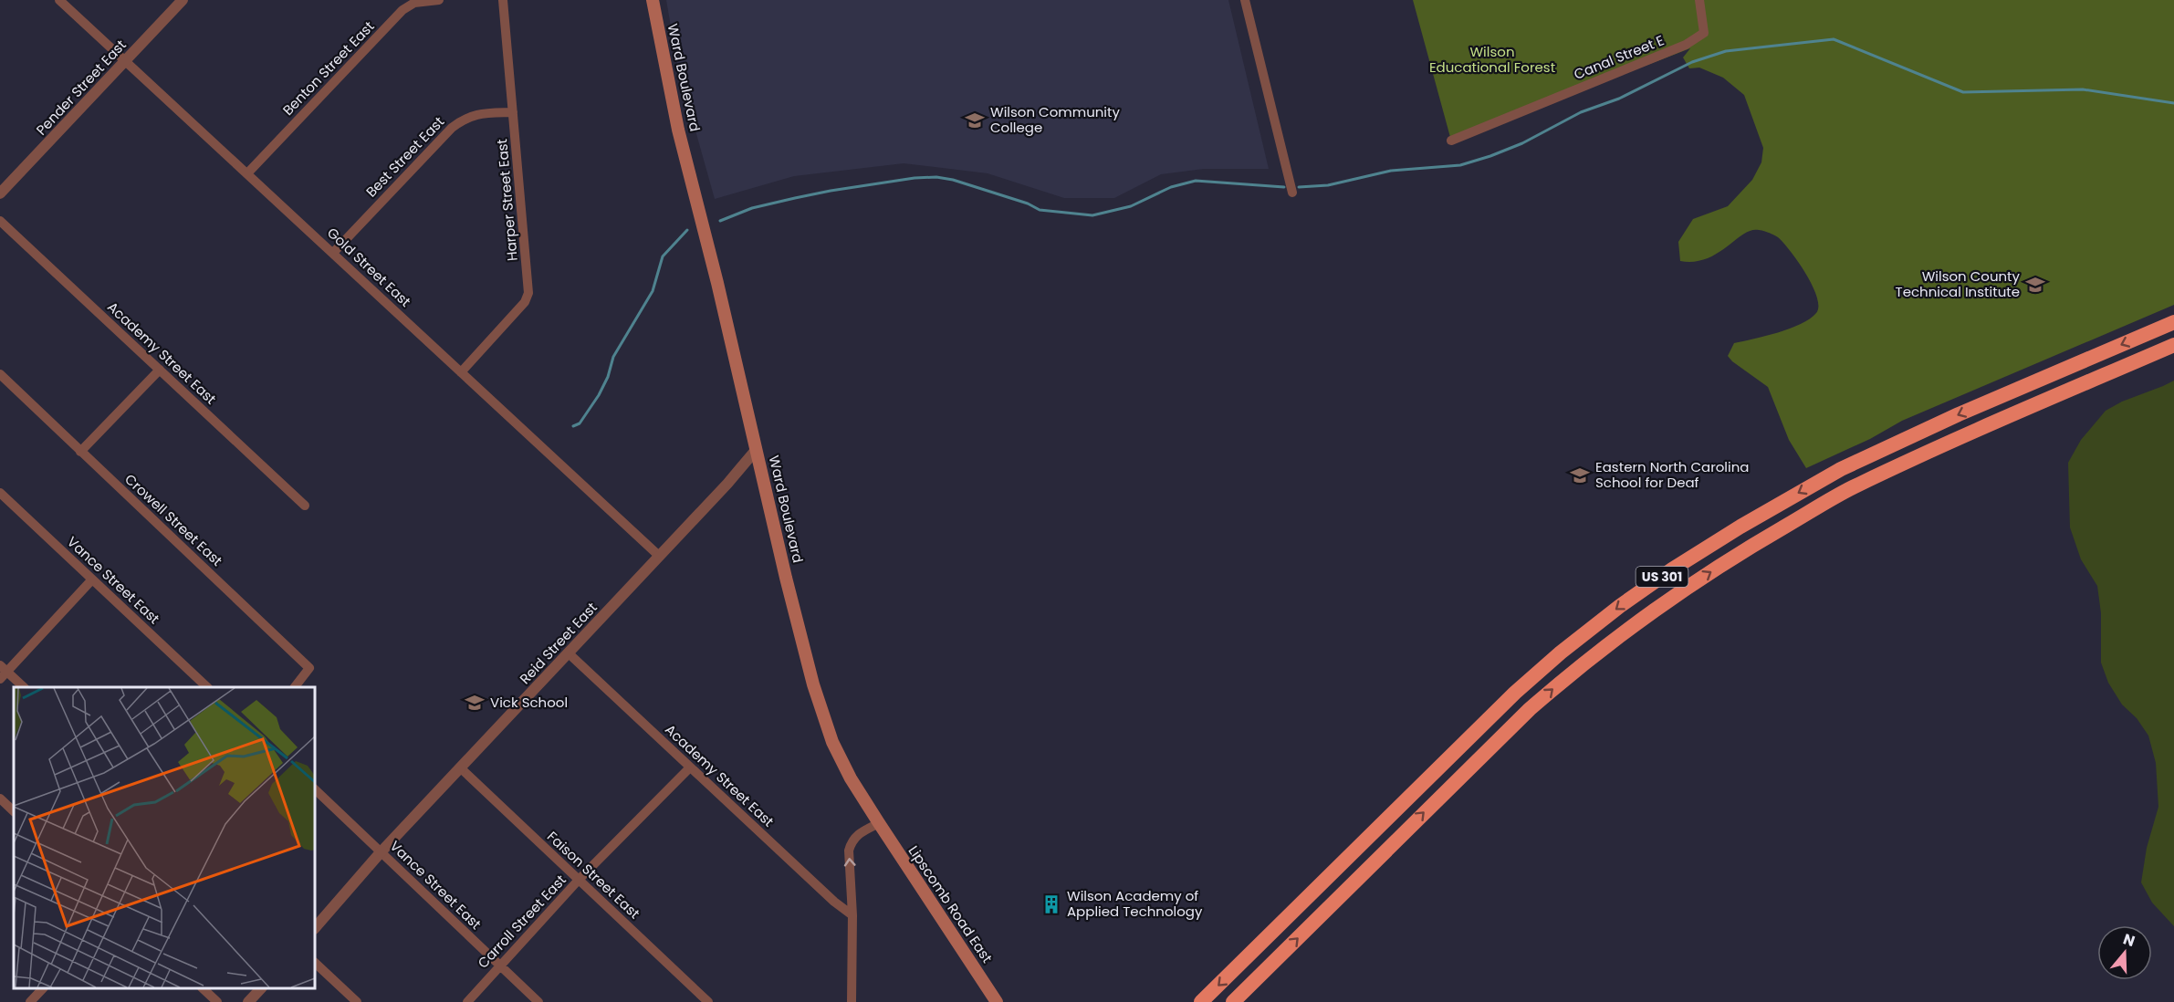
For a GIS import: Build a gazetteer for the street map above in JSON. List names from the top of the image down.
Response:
{
  "streets": {
    "highway": ["US 301"],
    "main road": ["Ward Boulevard", "Lipscomb Road East"],
    "street": [
      "Canal Street E",
      "Benton Street East",
      "Pender Street East",
      "Best Street East",
      "Harper Street East",
      "Gold Street East",
      "Academy Street East",
      "Crowell Street East",
      "Vance Street East",
      "Reid Street East",
      "Faison Street East",
      "Carroll Street East"
    ]
  },
  "crossings": [
    ["Benton Street East", "Gold Street East"],
    ["Ward Boulevard", "Reid Street East"],
    ["Ward Boulevard", "Lipscomb Road East"],
    ["Pender Street East", "Gold Street East"],
    ["Best Street East", "Harper Street East"],
    ["Best Street East", "Gold Street East"],
    ["Harper Street East", "Gold Street East"],
    ["Gold Street East", "Reid Street East"],
    ["Academy Street East", "Reid Street East"],
    ["Academy Street East", "Carroll Street East"],
    ["Vance Street East", "Reid Street East"],
    ["Vance Street East", "Carroll Street East"],
    ["Reid Street East", "Faison Street East"],
    ["Faison Street East", "Carroll Street East"]
  ],
  "parks": ["Wilson Educational Forest"],
  "places": {
    "school or university": [
      "Wilson Community College",
      "Wilson County Technical Institute",
      "Eastern North Carolina School for Deaf",
      "Vick School"
    ],
    "building": ["Wilson Academy of Applied Technology"]
  },
  "north": "top"
}
